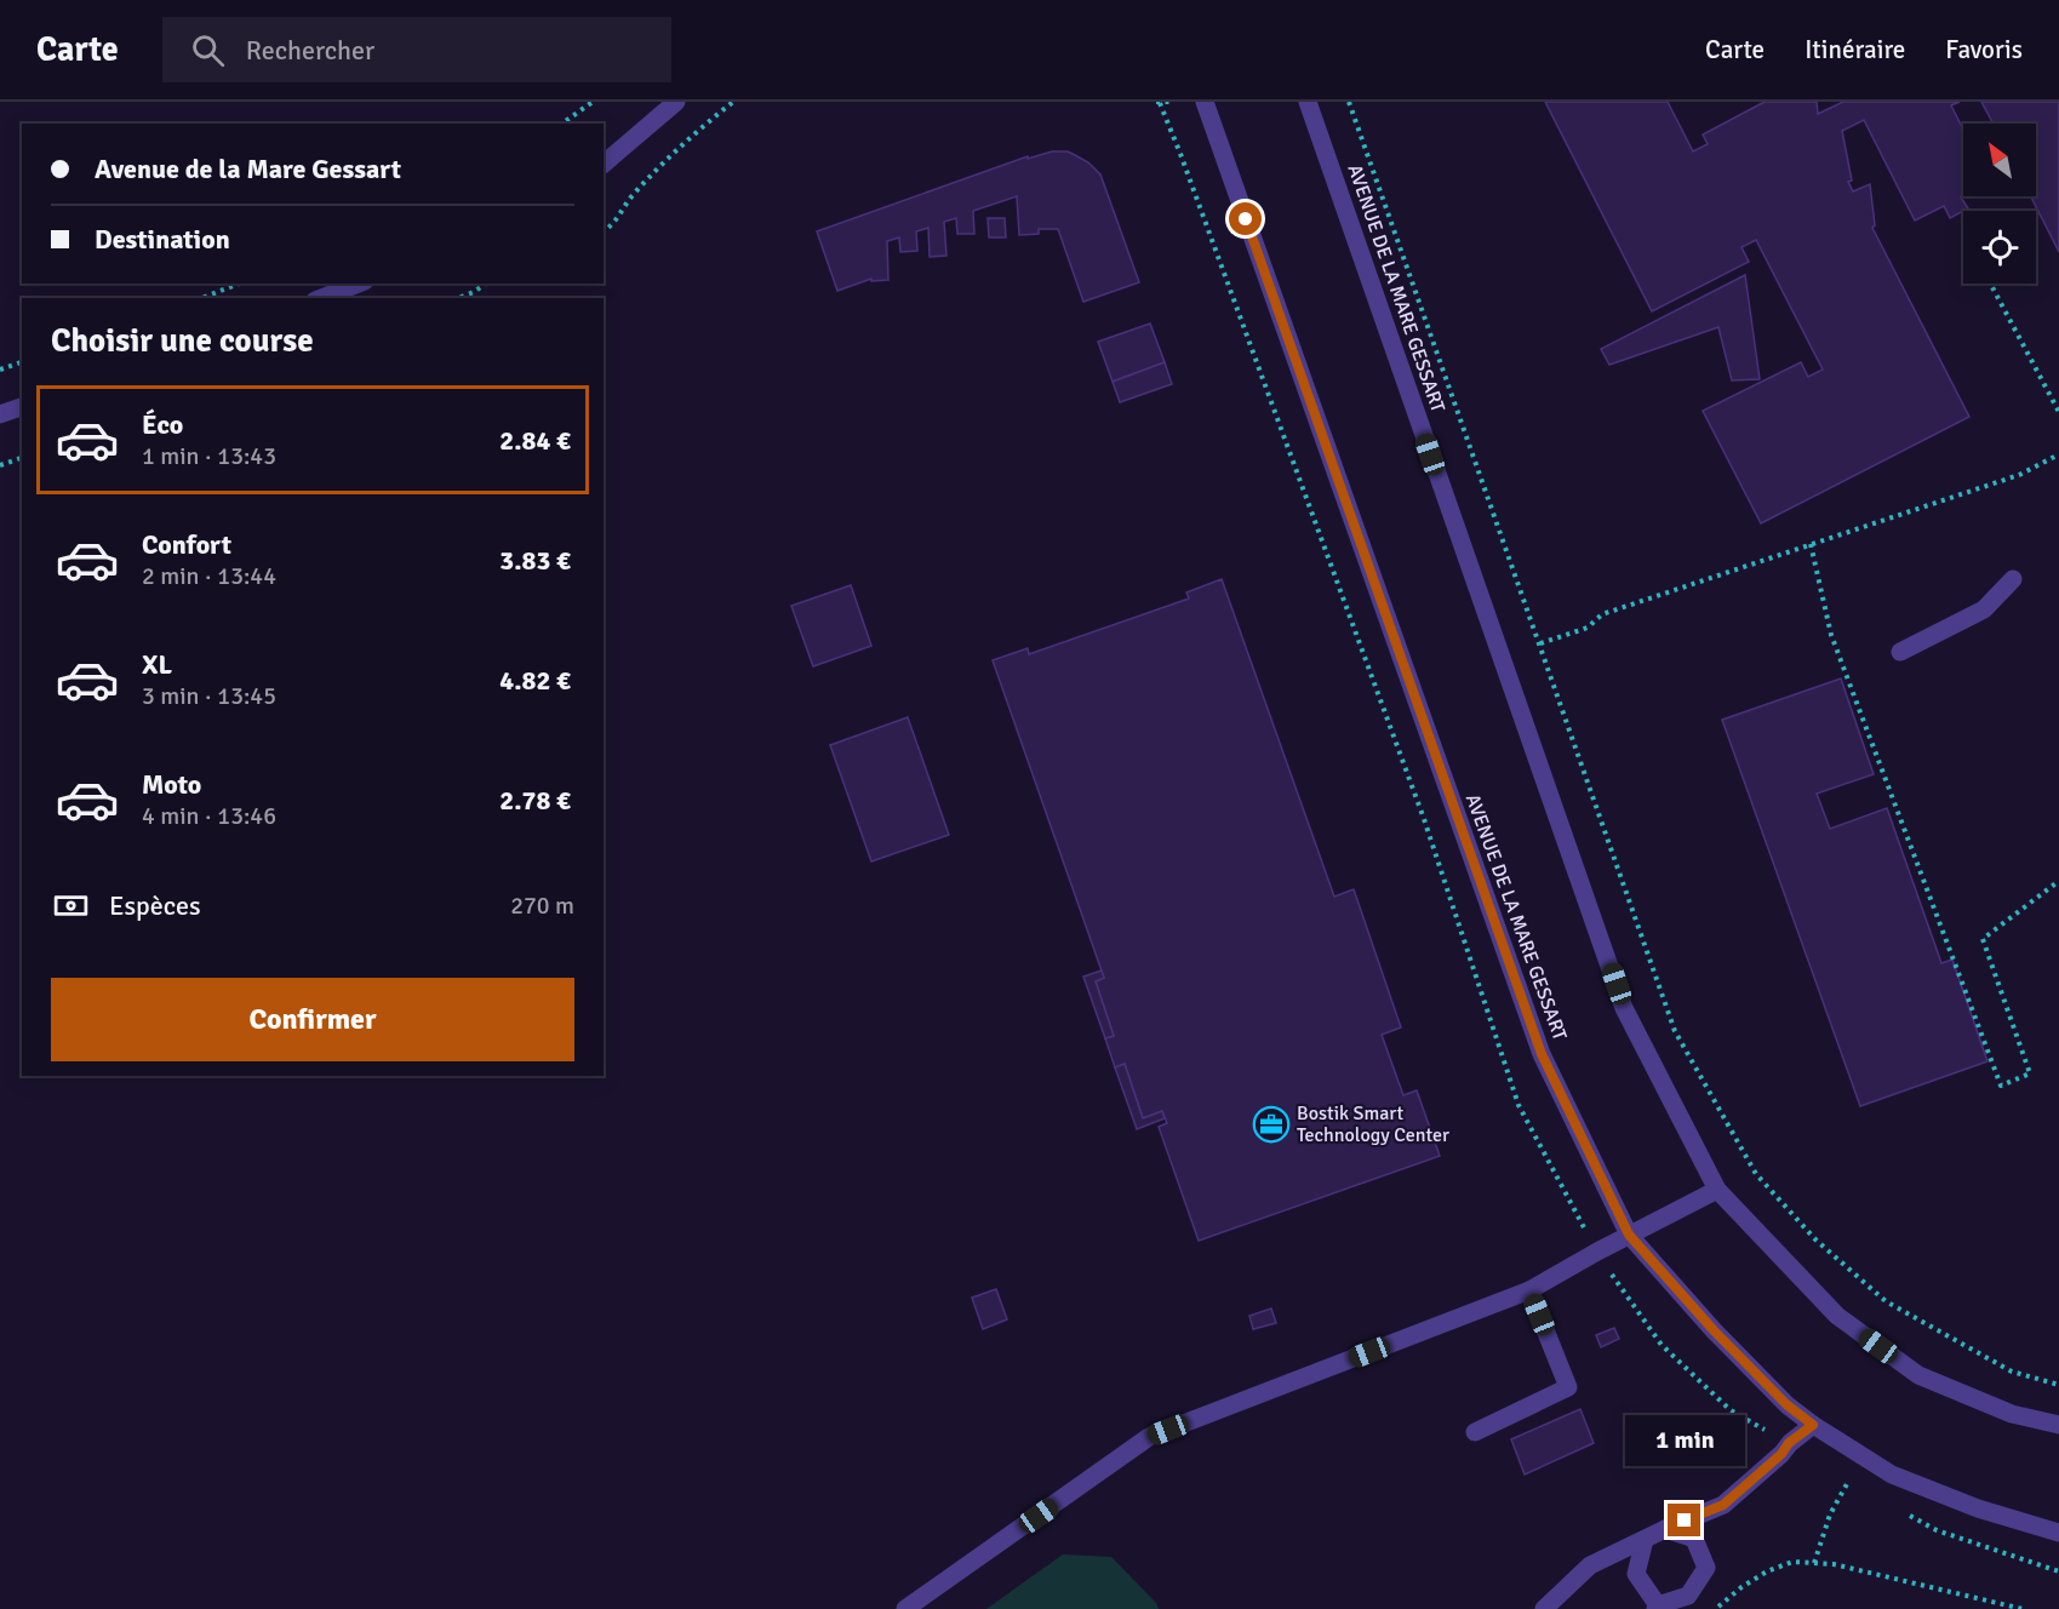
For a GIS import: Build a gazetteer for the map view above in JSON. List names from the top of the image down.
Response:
{
  "streets": {
    "street": ["AVENUE DE LA MARE GESSART"]
  },
  "places": {
    "office": ["Bostik Smart Technology Center"]
  },
  "north": "top left",
  "page": {
    "header": "Carte",
    "search": "Rechercher",
    "nav": ["Carte", "Itinéraire", "Favoris"],
    "banner": ["Avenue de la Mare Gessart", "Destination"],
    "heading": "Choisir une course",
    "list": [
      {
        "name": "Éco",
        "note": "1 min · 13:43",
        "value": "2.84 €"
      },
      {
        "name": "Confort",
        "note": "2 min · 13:44",
        "value": "3.83 €"
      },
      {
        "name": "XL",
        "note": "3 min · 13:45",
        "value": "4.82 €"
      },
      {
        "name": "Moto",
        "note": "4 min · 13:46",
        "value": "2.78 €"
      }
    ],
    "pay": ["Espèces", "270 m"],
    "buttons": "Confirmer",
    "bubble": "1 min"
  }
}
